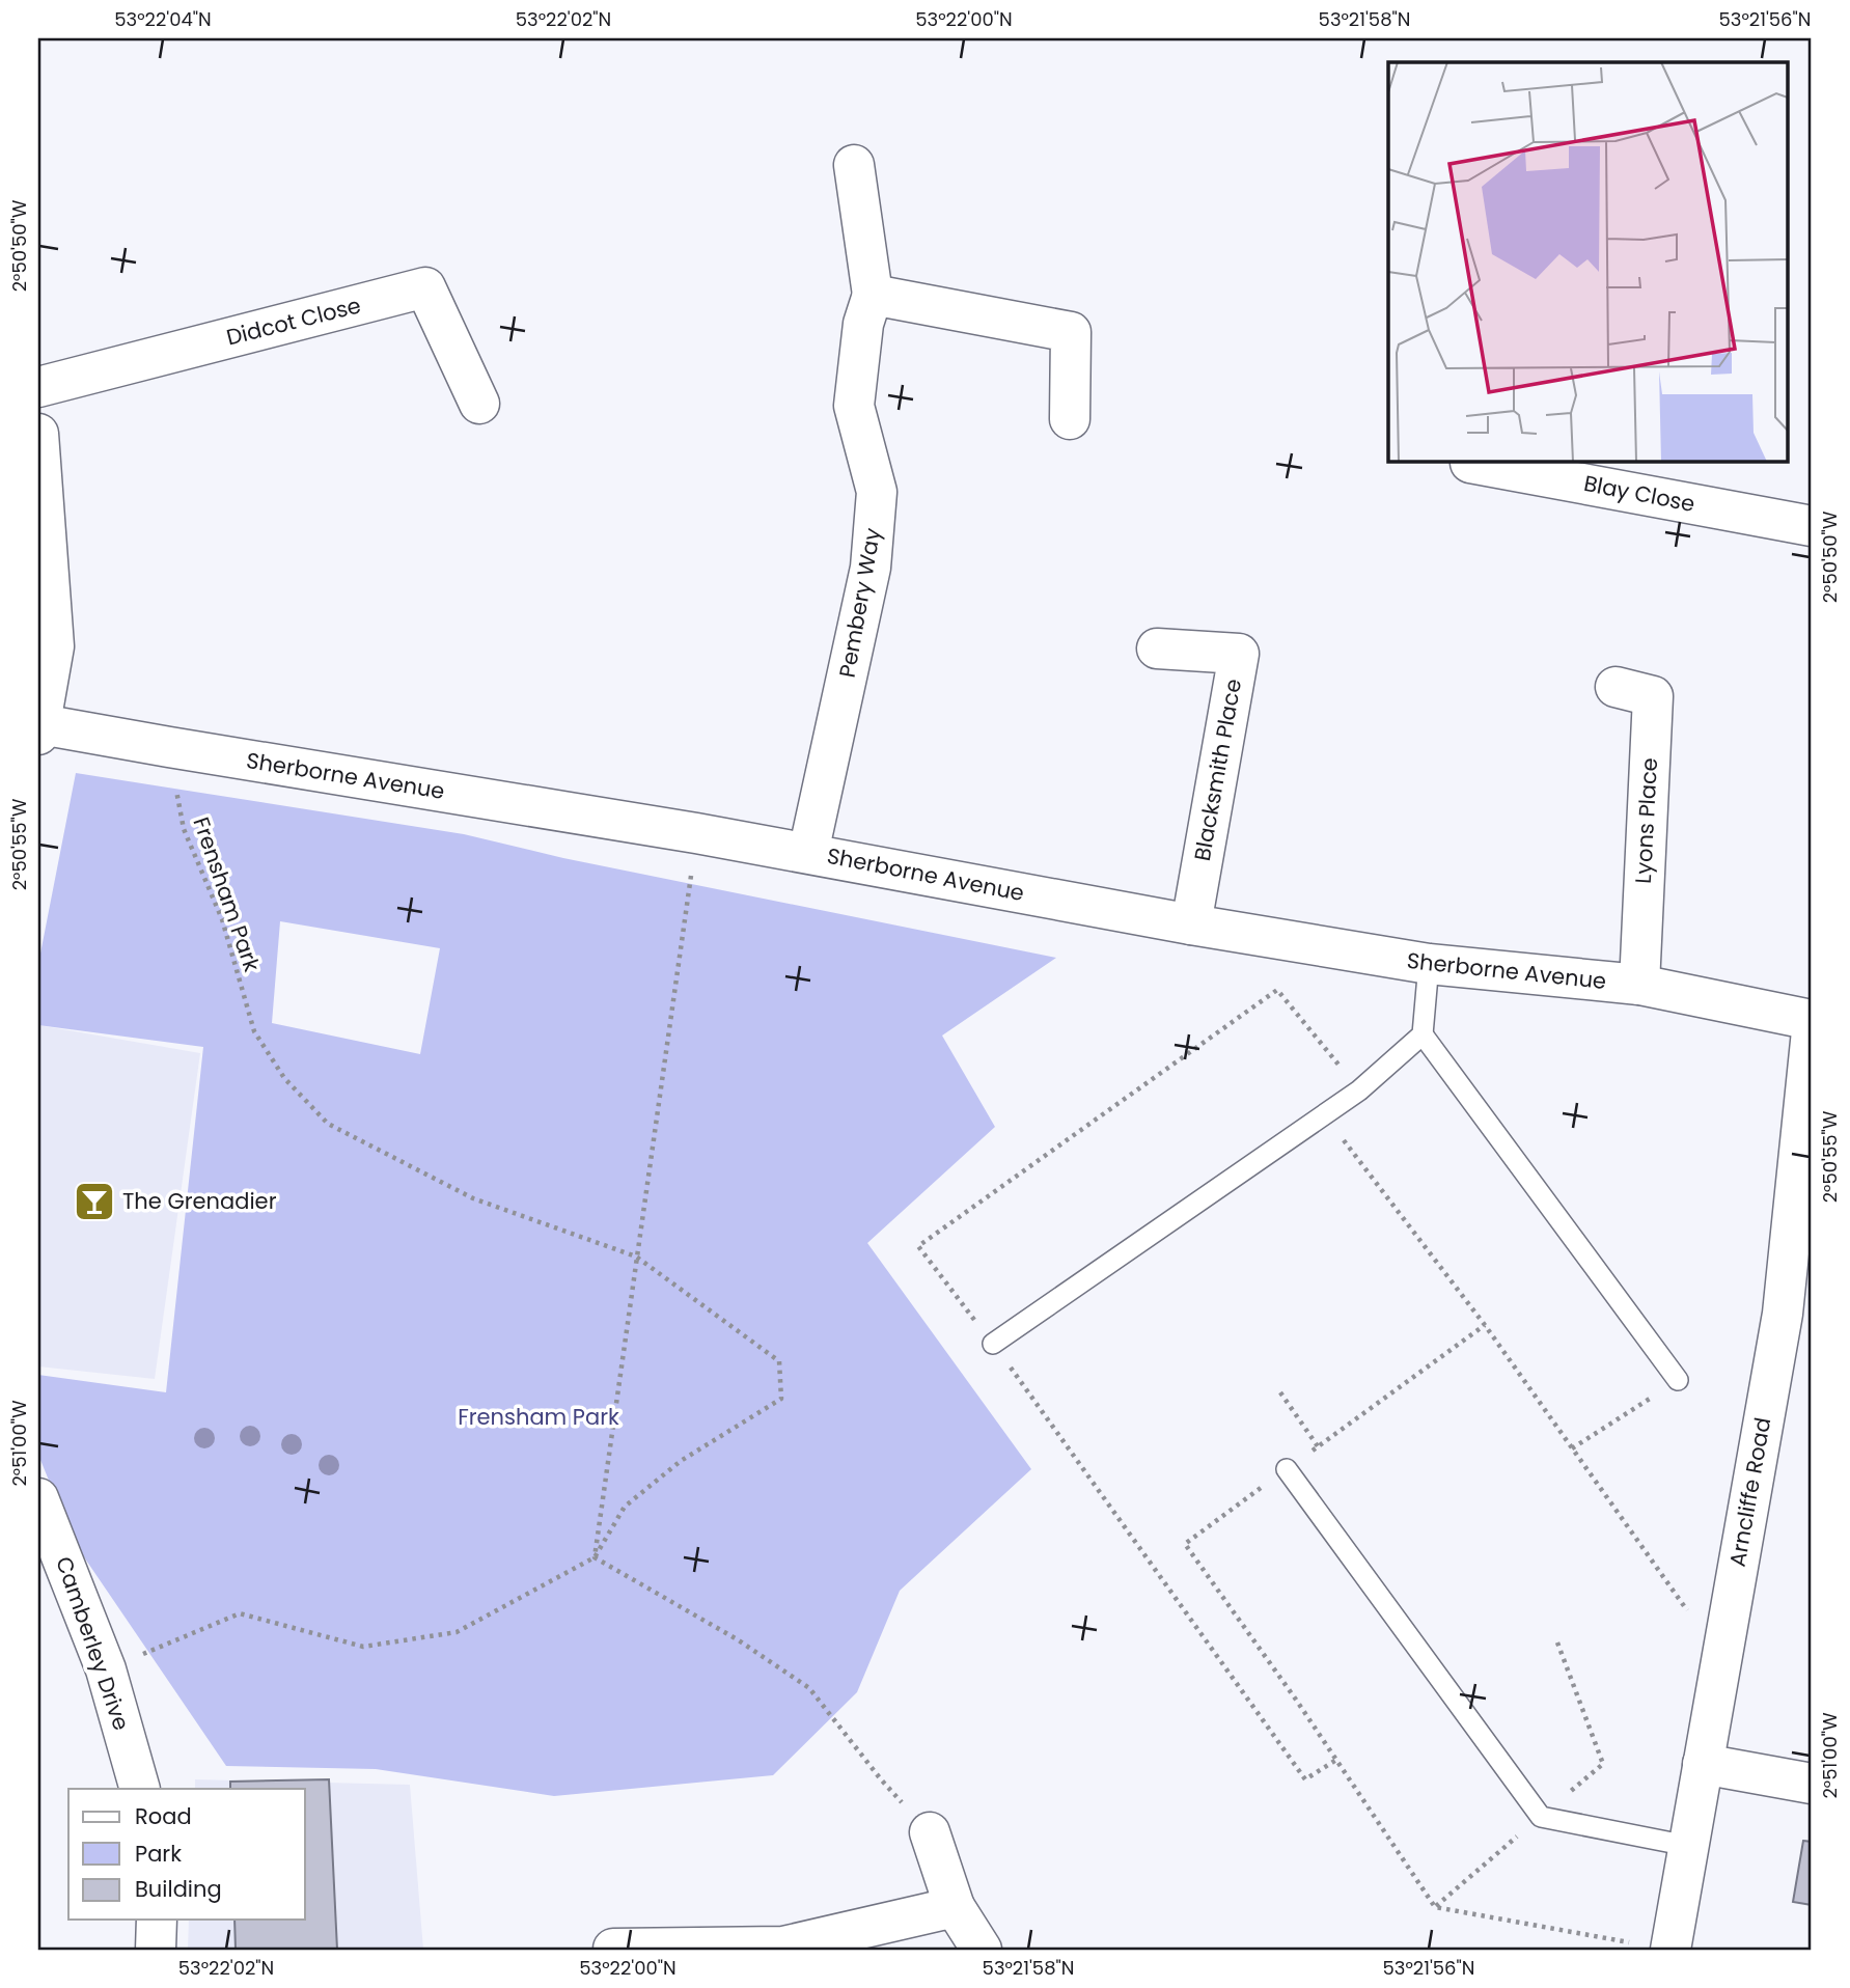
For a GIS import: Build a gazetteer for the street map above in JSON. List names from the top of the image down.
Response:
{
  "streets": {
    "street": [
      "Didcot Close",
      "Blay Close",
      "Pembery Way",
      "Blacksmith Place",
      "Sherborne Avenue",
      "Lyons Place",
      "Arncliffe Road",
      "Camberley Drive"
    ],
    "path": ["Frensham Park"]
  },
  "crossings": [
    ["Pembery Way", "Sherborne Avenue"],
    ["Blacksmith Place", "Sherborne Avenue"],
    ["Sherborne Avenue", "Lyons Place"],
    ["Sherborne Avenue", "Frensham Park"]
  ],
  "parks": ["Frensham Park"],
  "places": {
    "bar": ["The Grenadier"]
  },
  "legend": ["Road", "Park", "Building"],
  "coordinates": [
    "53°22'04\"N",
    "53°22'02\"N",
    "53°22'00\"N",
    "53°21'58\"N",
    "53°21'56\"N",
    "2°50'50\"W",
    "2°50'55\"W",
    "2°51'00\"W"
  ]
}
